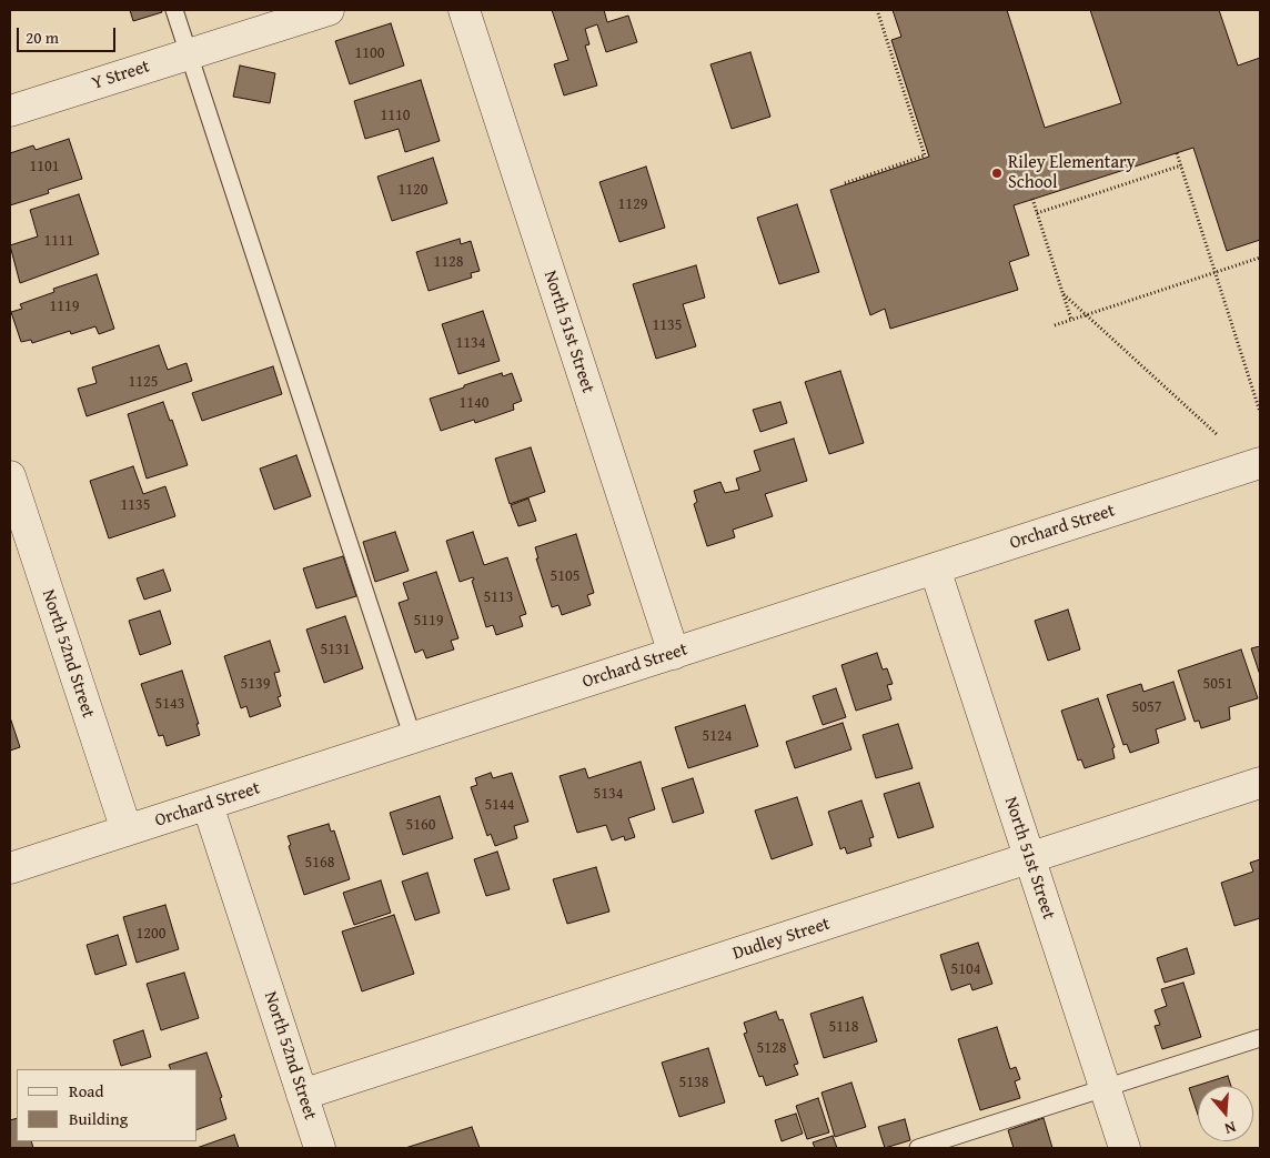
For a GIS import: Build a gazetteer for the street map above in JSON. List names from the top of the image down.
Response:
{
  "streets": {
    "street": [
      "Y Street",
      "North 51st Street",
      "Orchard Street",
      "North 52nd Street",
      "Dudley Street"
    ]
  },
  "crossings": [
    ["North 51st Street", "Orchard Street"],
    ["North 51st Street", "Dudley Street"],
    ["Orchard Street", "North 52nd Street"],
    ["North 52nd Street", "Dudley Street"]
  ],
  "places": ["Riley Elementary School"],
  "house_numbers": [
    "1100",
    "1110",
    "1101",
    "1120",
    "1129",
    "1111",
    "1128",
    "1119",
    "1135",
    "1134",
    "1125",
    "1140",
    "1135",
    "5105",
    "5113",
    "5119",
    "5131",
    "5139",
    "5051",
    "5143",
    "5057",
    "5124",
    "5134",
    "5144",
    "5160",
    "5168",
    "1200",
    "5104",
    "5118",
    "5128",
    "5138"
  ],
  "legend": ["Road", "Building"],
  "scale_bar": "20 m",
  "north": "bottom"
}
